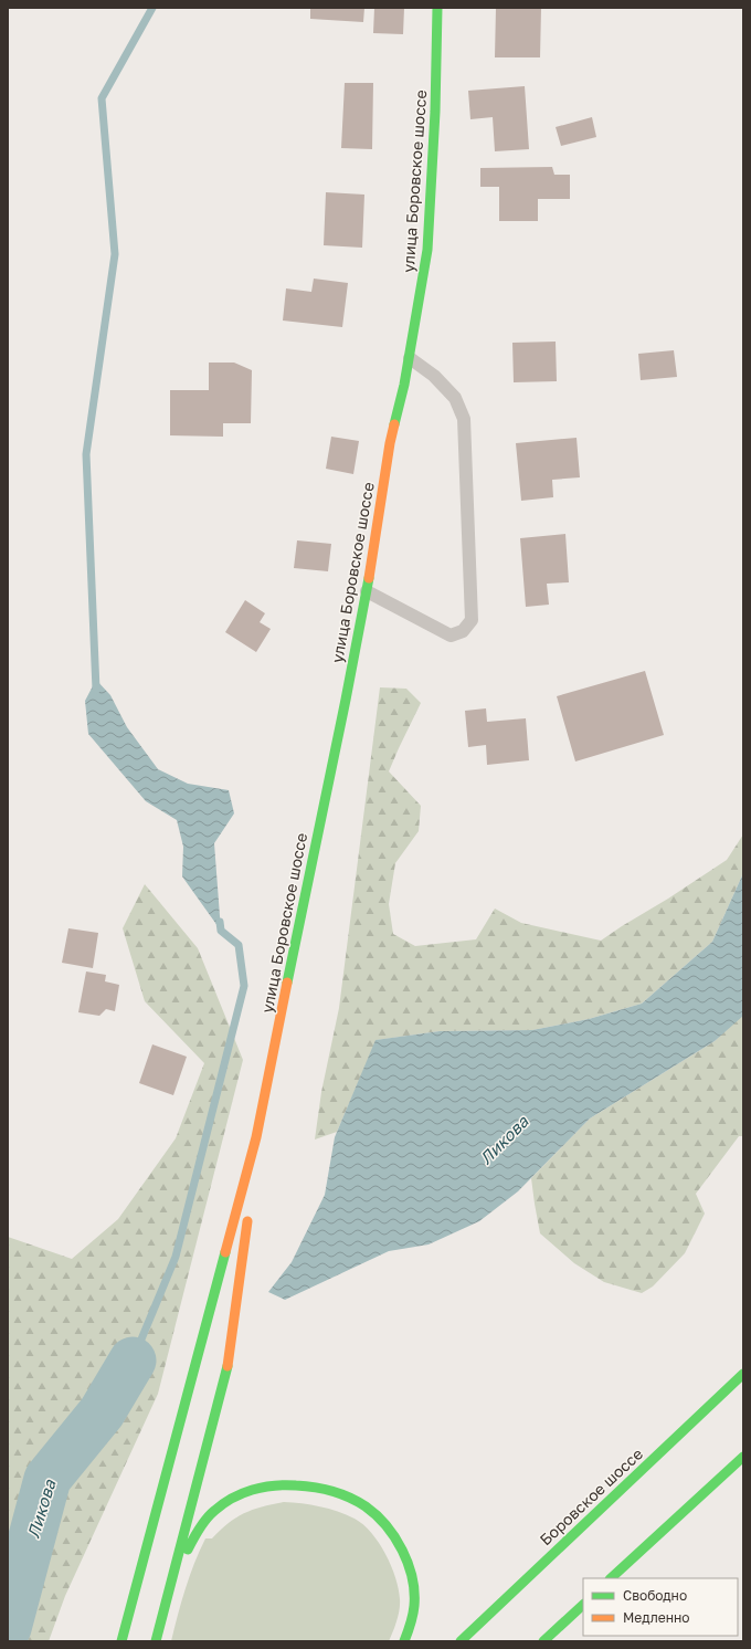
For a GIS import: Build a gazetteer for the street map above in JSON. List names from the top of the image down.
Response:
{
  "streets": {
    "street": ["улица Боровское шоссе", "Боровское шоссе"]
  },
  "water": ["Ликова"],
  "legend": ["Свободно", "Медленно"]
}
